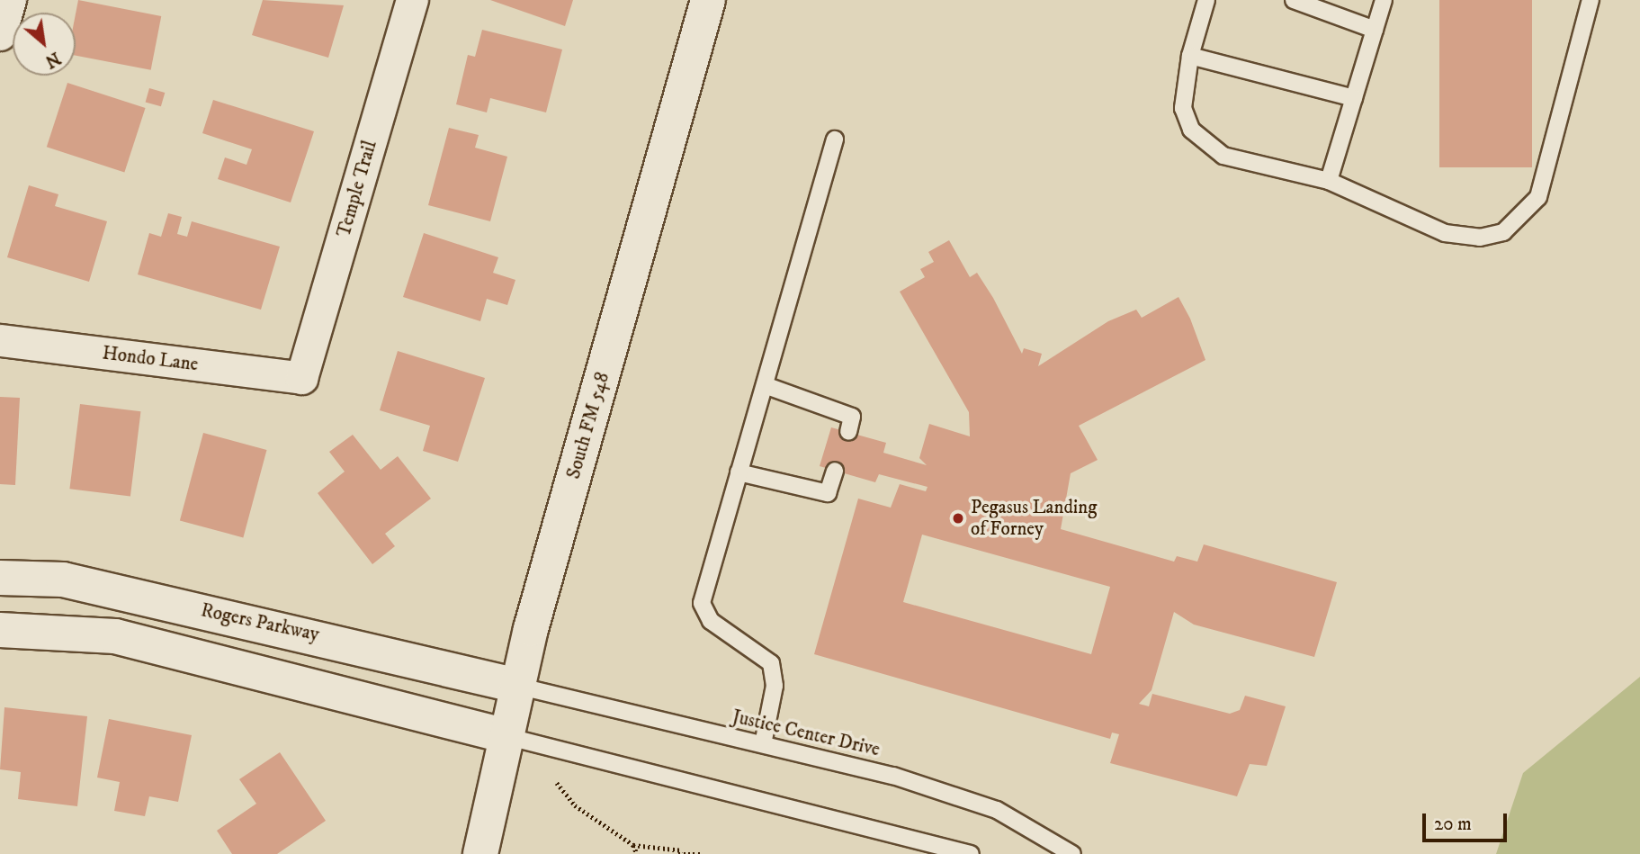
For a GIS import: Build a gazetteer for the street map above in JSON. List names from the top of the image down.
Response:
{
  "streets": {
    "street": [
      "Temple Trail",
      "Hondo Lane",
      "South FM 548",
      "Rogers Parkway"
    ],
    "lane": ["Justice Center Drive"]
  },
  "crossings": [
    ["Temple Trail", "Hondo Lane"],
    ["South FM 548", "Rogers Parkway"],
    ["South FM 548", "Justice Center Drive"],
    ["Rogers Parkway", "Justice Center Drive"]
  ],
  "places": ["Pegasus Landing of Forney"],
  "scale_bar": "20 m",
  "north": "bottom right"
}
